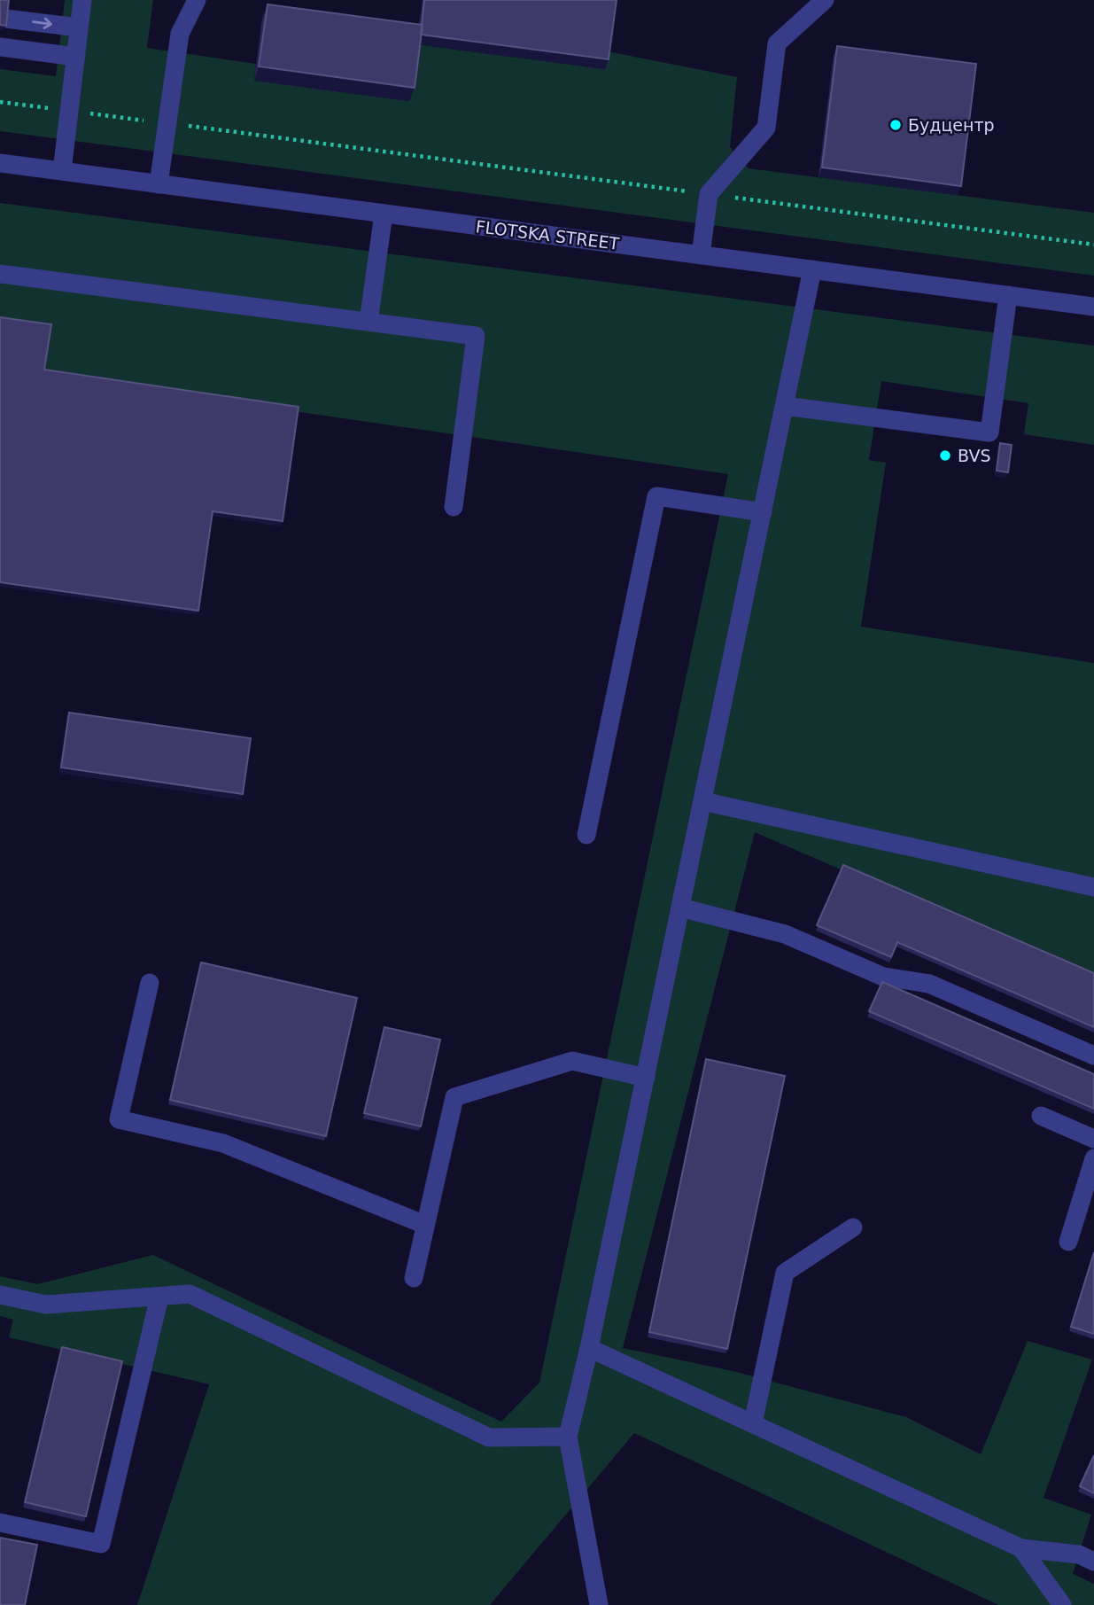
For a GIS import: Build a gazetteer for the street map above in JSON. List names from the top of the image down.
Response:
{
  "streets": {
    "street": ["FLOTSKA STREET"]
  },
  "places": ["Будцентр", "BVS"]
}
